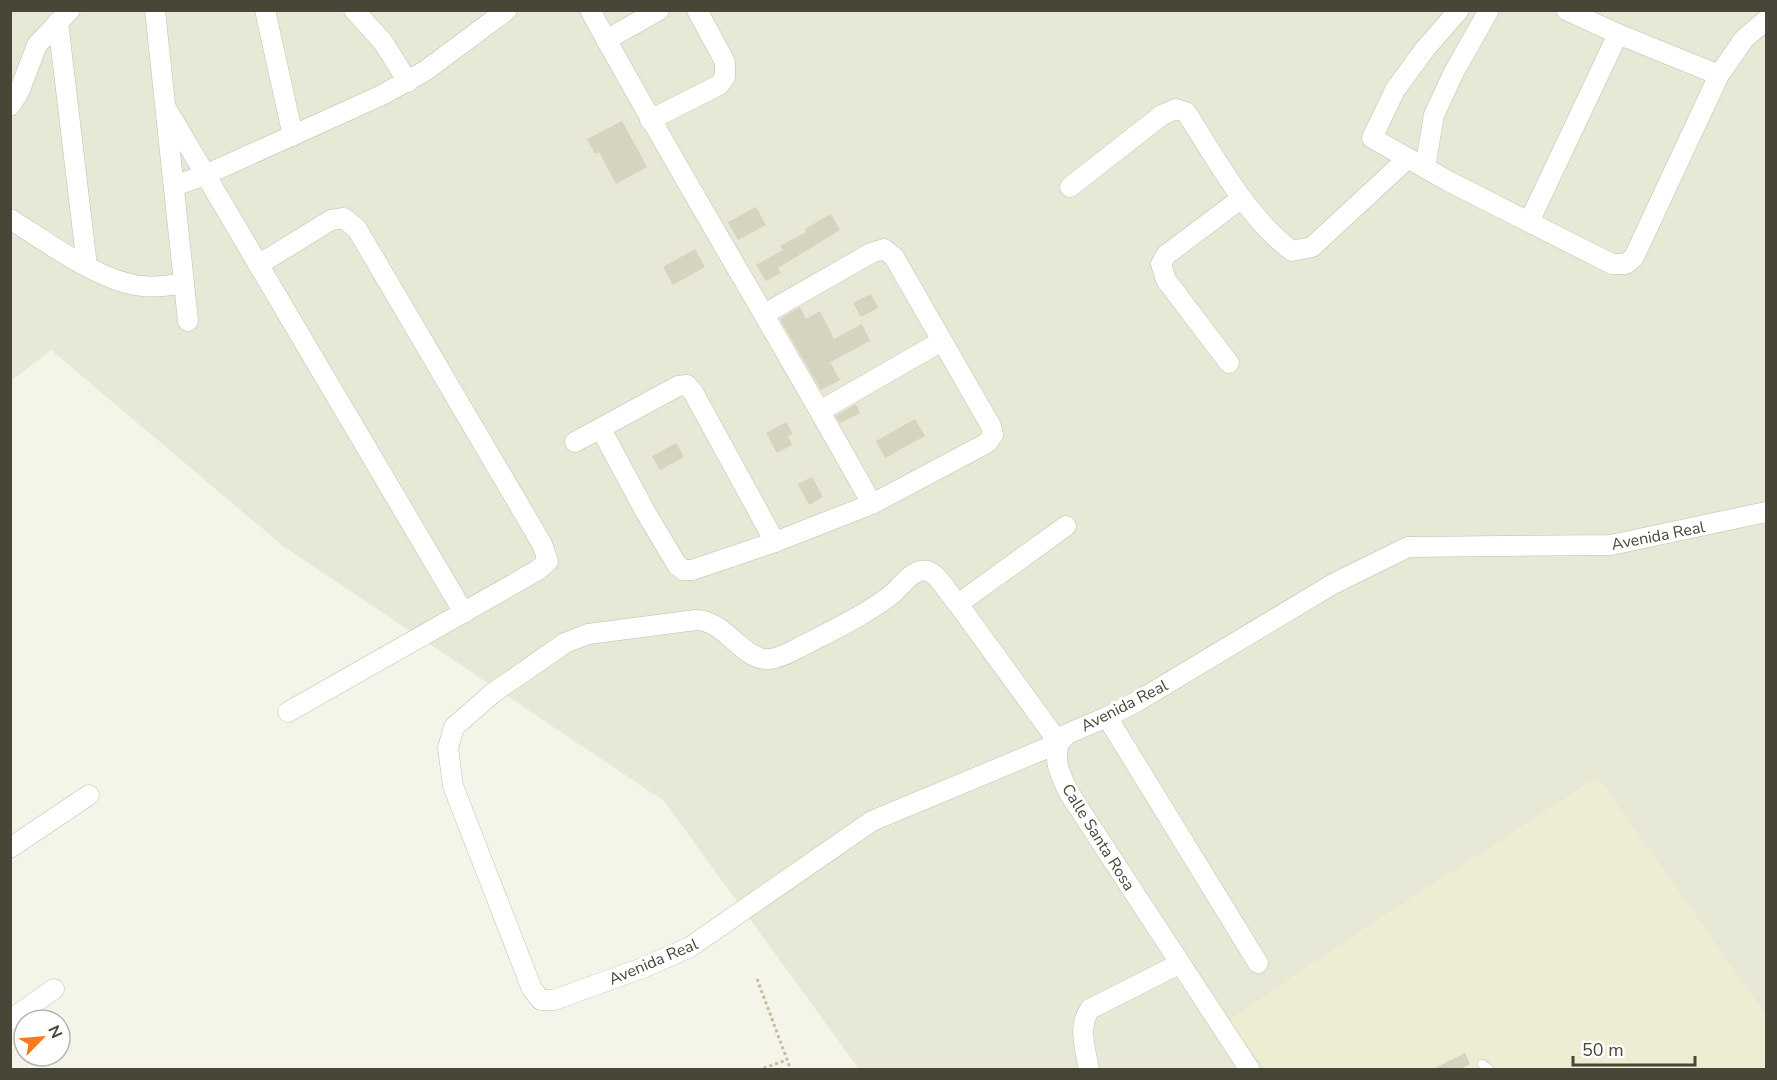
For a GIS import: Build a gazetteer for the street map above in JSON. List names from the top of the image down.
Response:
{
  "streets": {
    "street": ["Avenida Real", "Calle Santa Rosa"]
  },
  "crossings": [
    ["Avenida Real", "Calle Santa Rosa"]
  ],
  "scale_bar": "50 m",
  "north": "top right"
}
